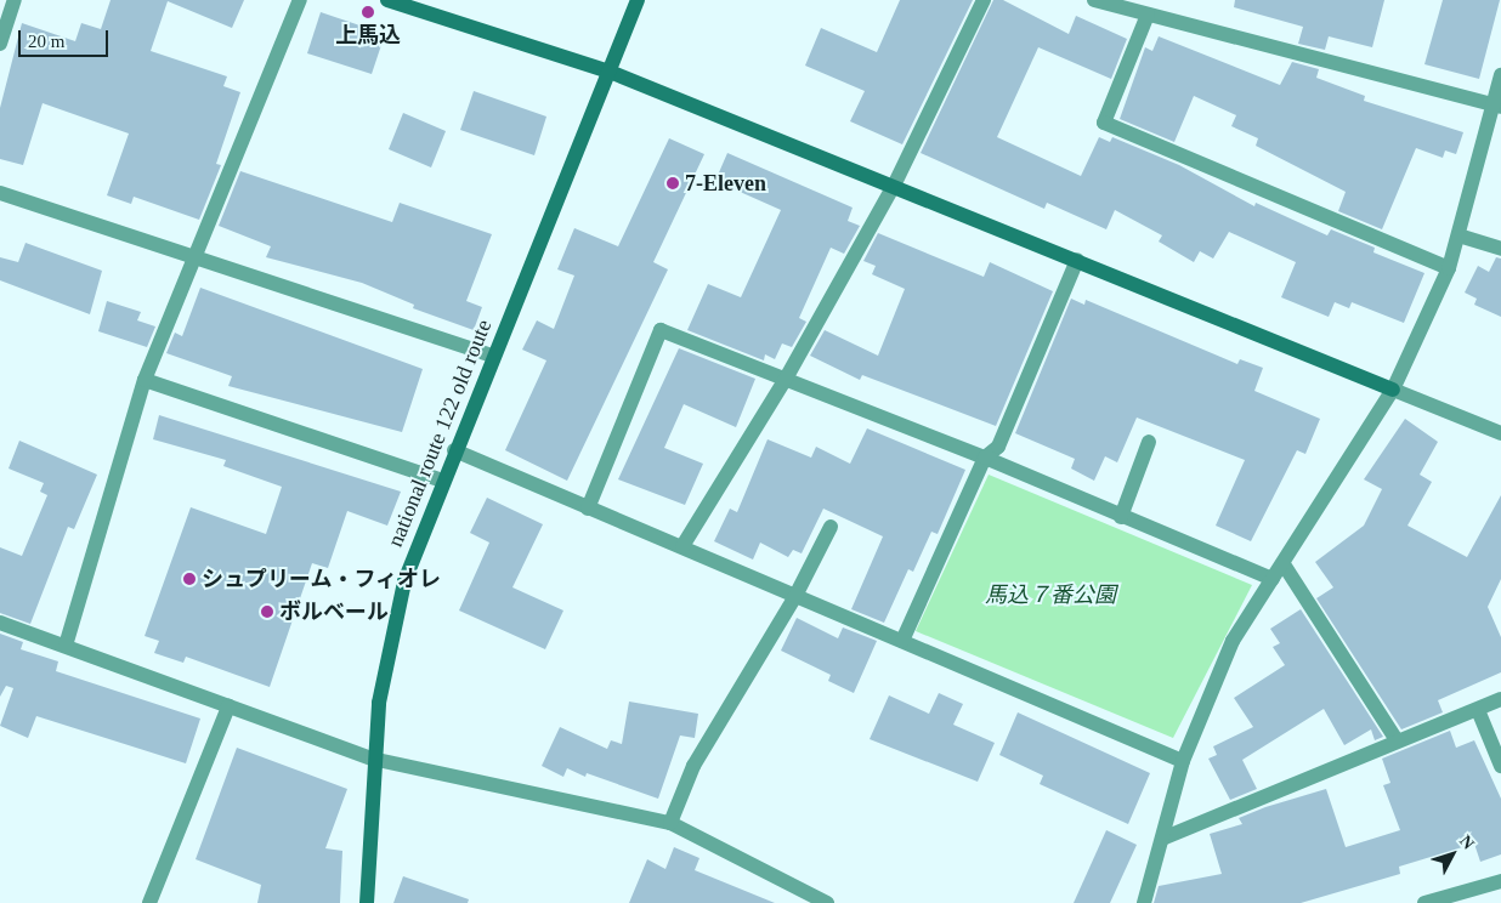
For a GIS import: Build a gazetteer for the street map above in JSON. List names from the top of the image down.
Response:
{
  "streets": {
    "street": ["national route 122 old route"]
  },
  "parks": ["馬込７番公園"],
  "places": [
    "上馬込",
    "7-Eleven",
    "シュプリーム・フィオレ",
    "ボルベール"
  ],
  "scale_bar": "20 m",
  "north": "top right"
}
